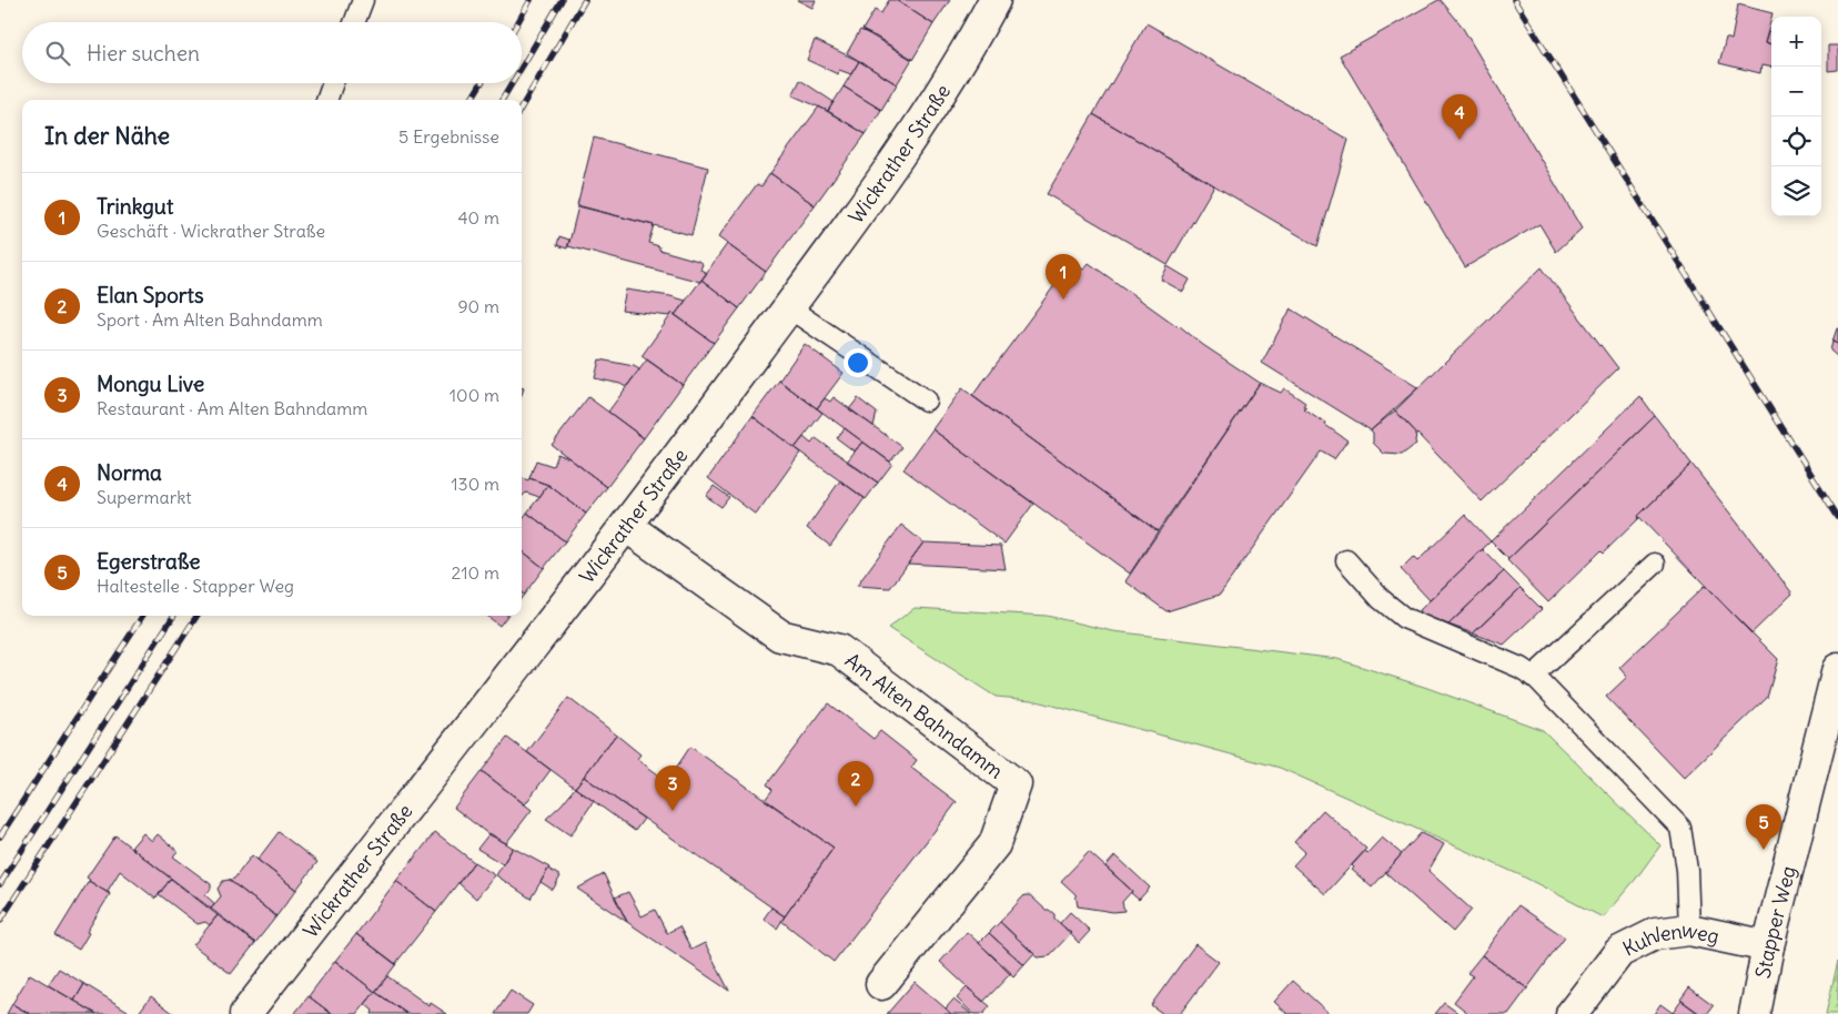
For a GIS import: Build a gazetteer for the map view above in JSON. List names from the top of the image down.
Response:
{
  "streets": {
    "main road": [
      "Wickrather Straße",
      "Am Alten Bahndamm",
      "Stapper Weg",
      "Kuhlenweg"
    ]
  },
  "crossings": [
    ["Wickrather Straße", "Am Alten Bahndamm"],
    ["Stapper Weg", "Kuhlenweg"]
  ],
  "page": {
    "map_buttons": ["+", "−"],
    "search": "Hier suchen",
    "pins": [
      "4",
      "1",
      "2",
      "3",
      "5"
    ],
    "heading": ["In der Nähe", "5 Ergebnisse"],
    "list": [
      {
        "mark": "1",
        "name": "Trinkgut",
        "note": "Geschäft · Wickrather Straße",
        "value": "40 m"
      },
      {
        "mark": "2",
        "name": "Elan Sports",
        "note": "Sport · Am Alten Bahndamm",
        "value": "90 m"
      },
      {
        "mark": "3",
        "name": "Mongu Live",
        "note": "Restaurant · Am Alten Bahndamm",
        "value": "100 m"
      },
      {
        "mark": "4",
        "name": "Norma",
        "note": "Supermarkt",
        "value": "130 m"
      },
      {
        "mark": "5",
        "name": "Egerstraße",
        "note": "Haltestelle · Stapper Weg",
        "value": "210 m"
      }
    ]
  }
}
